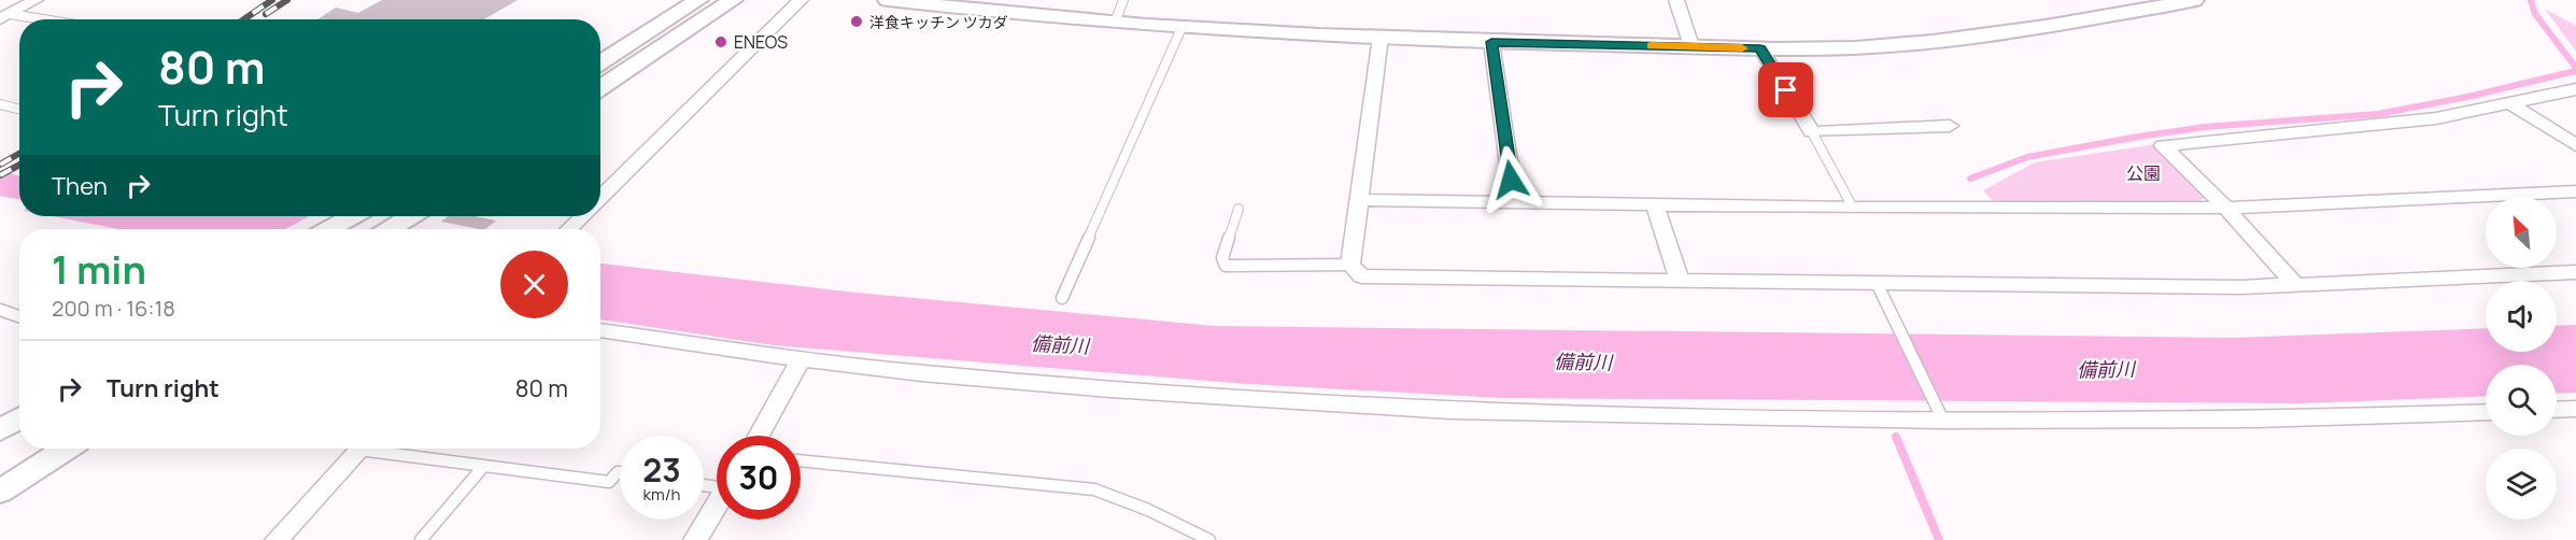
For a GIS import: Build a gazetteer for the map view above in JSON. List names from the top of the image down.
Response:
{
  "water": ["備前川"],
  "parks": ["公園"],
  "places": ["洋食キッチン ツカダ", "ENEOS"],
  "north": "top left",
  "page": {
    "turn": ["80 m", "Turn right"],
    "then": "Then",
    "heading": ["1 min", "200 m · 16:18"],
    "list": [
      {
        "name": "Turn right",
        "value": "80 m"
      }
    ],
    "speed": "23 km/h",
    "limit": "30"
  }
}
